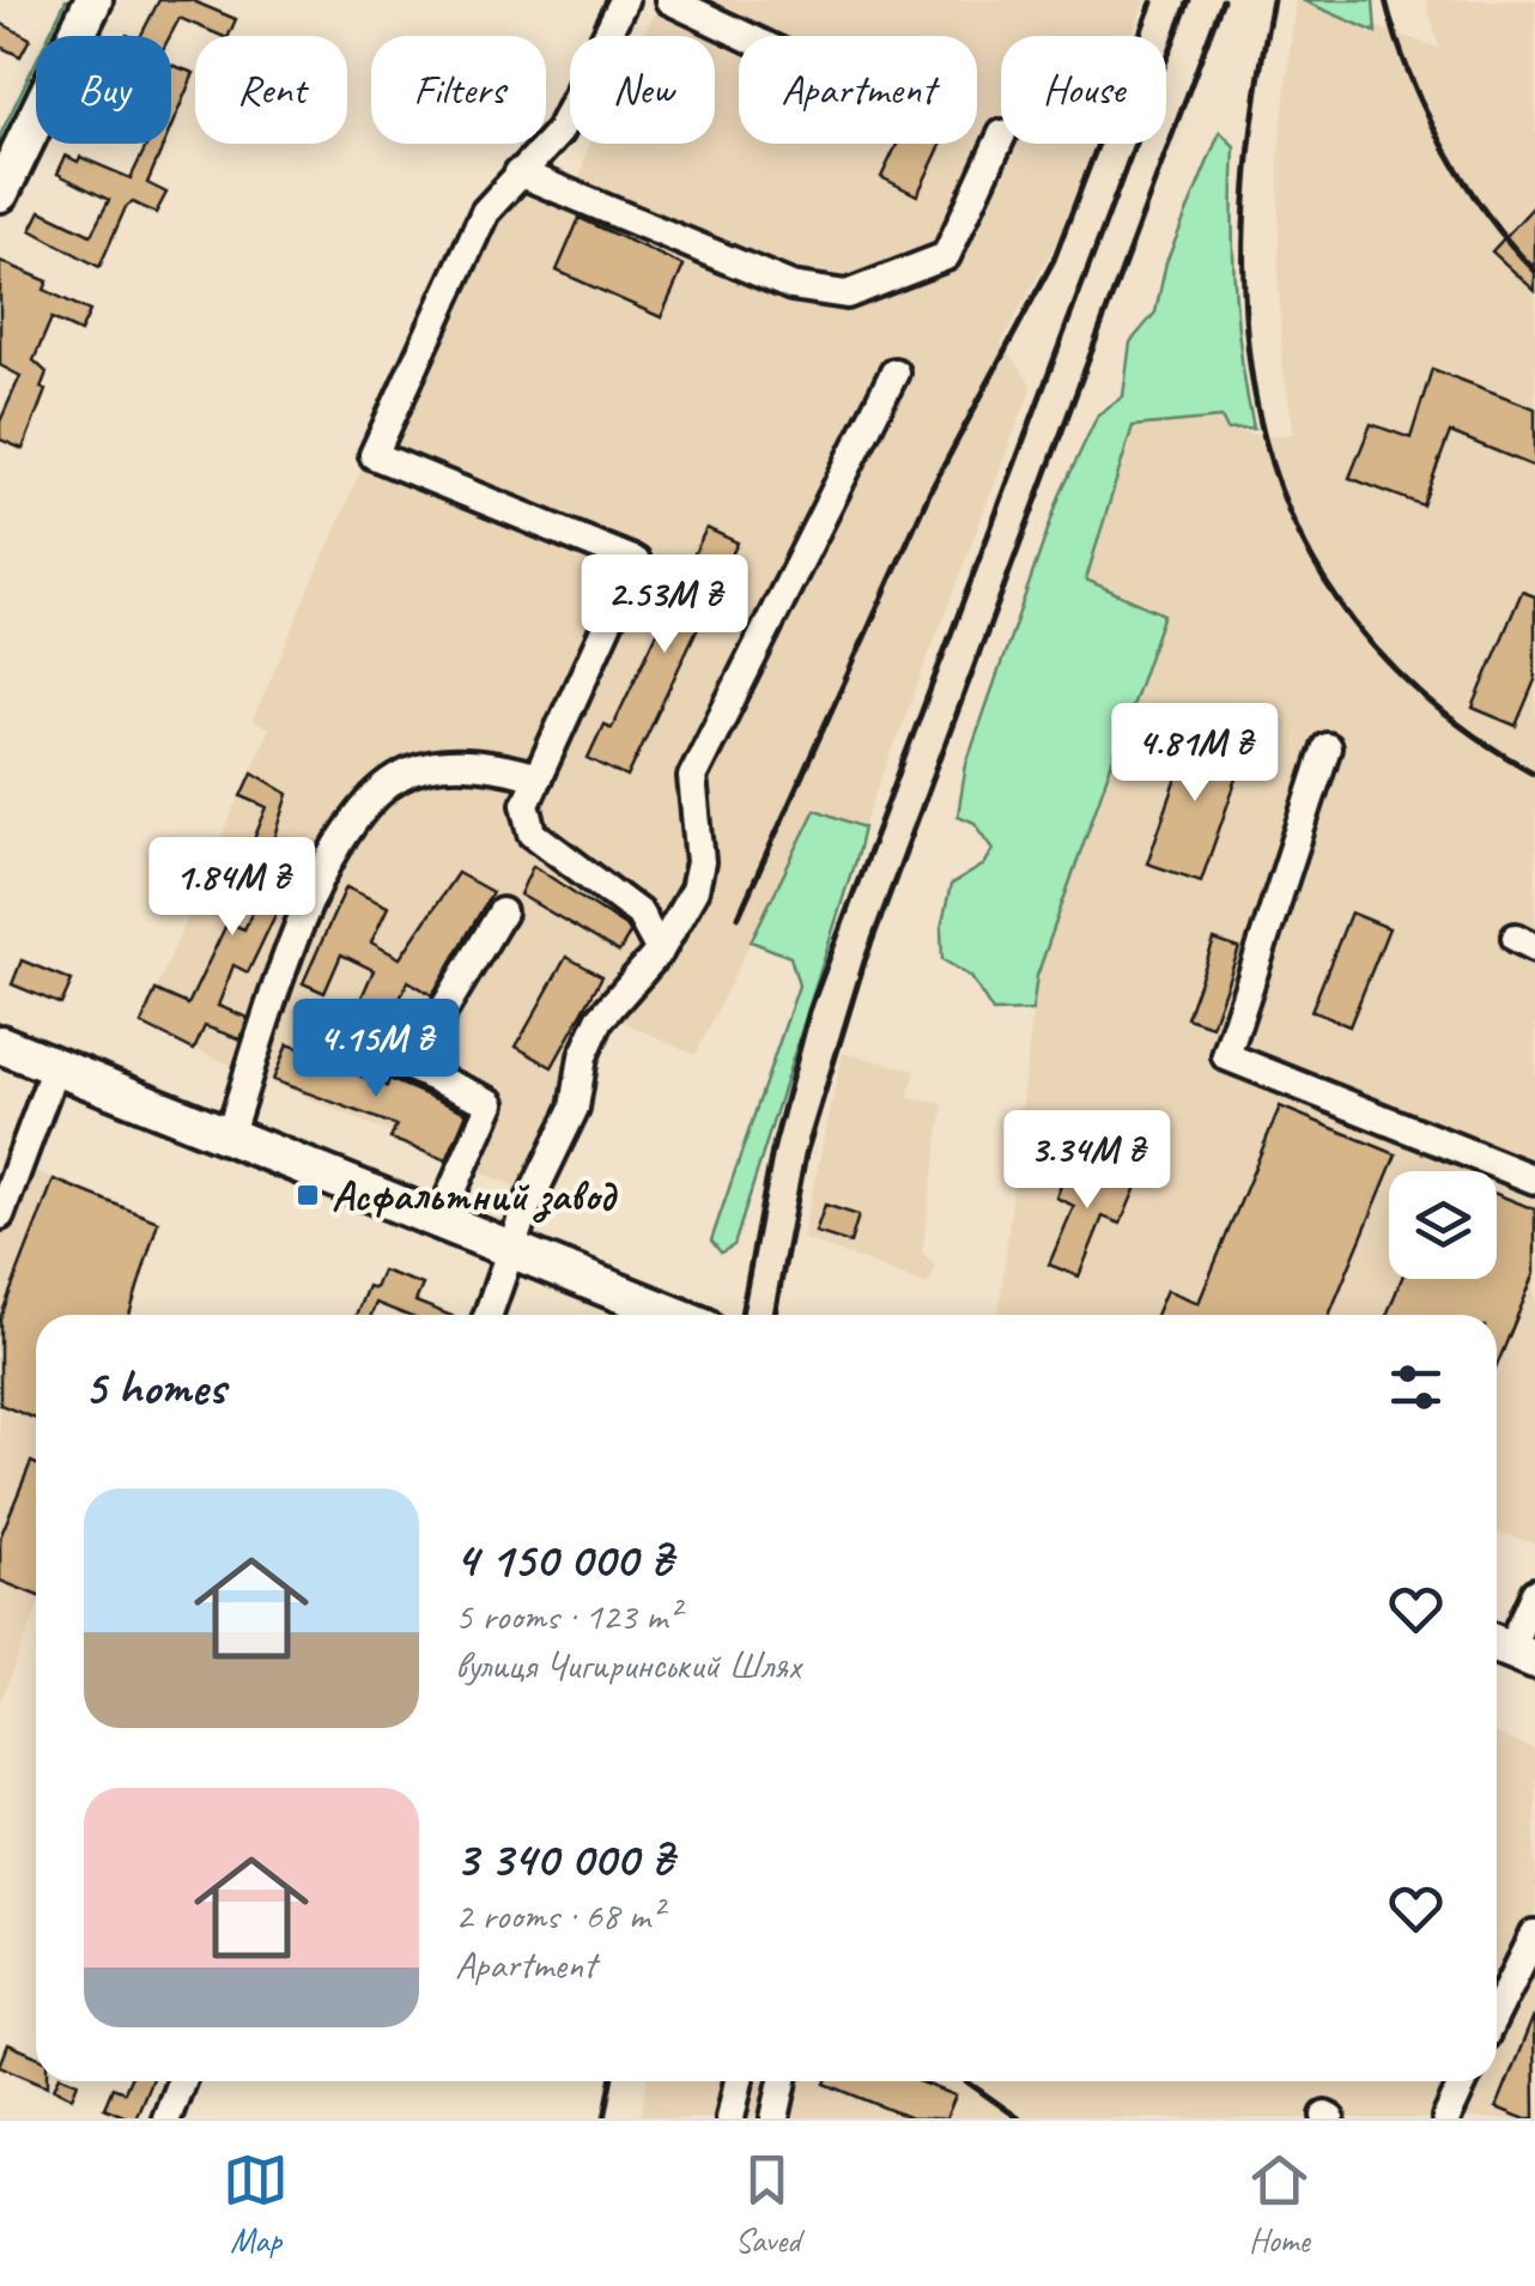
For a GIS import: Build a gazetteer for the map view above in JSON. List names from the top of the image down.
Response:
{
  "places": {
    "transit": ["Асфальтний завод"]
  },
  "page": {
    "chip": [
      "Buy",
      "Rent",
      "Filters",
      "New",
      "Apartment",
      "House"
    ],
    "price": [
      "2.53M ₴",
      "4.81M ₴",
      "1.84M ₴",
      "4.15M ₴",
      "3.34M ₴"
    ],
    "heading": "5 homes",
    "list": [
      {
        "name": "4 150 000 ₴",
        "note": "5 rooms · 123 m² · вулиця Чигиринський Шлях"
      },
      {
        "name": "3 340 000 ₴",
        "note": "2 rooms · 68 m² · Apartment"
      }
    ],
    "tabs": ["Map", "Saved", "Home"]
  }
}
